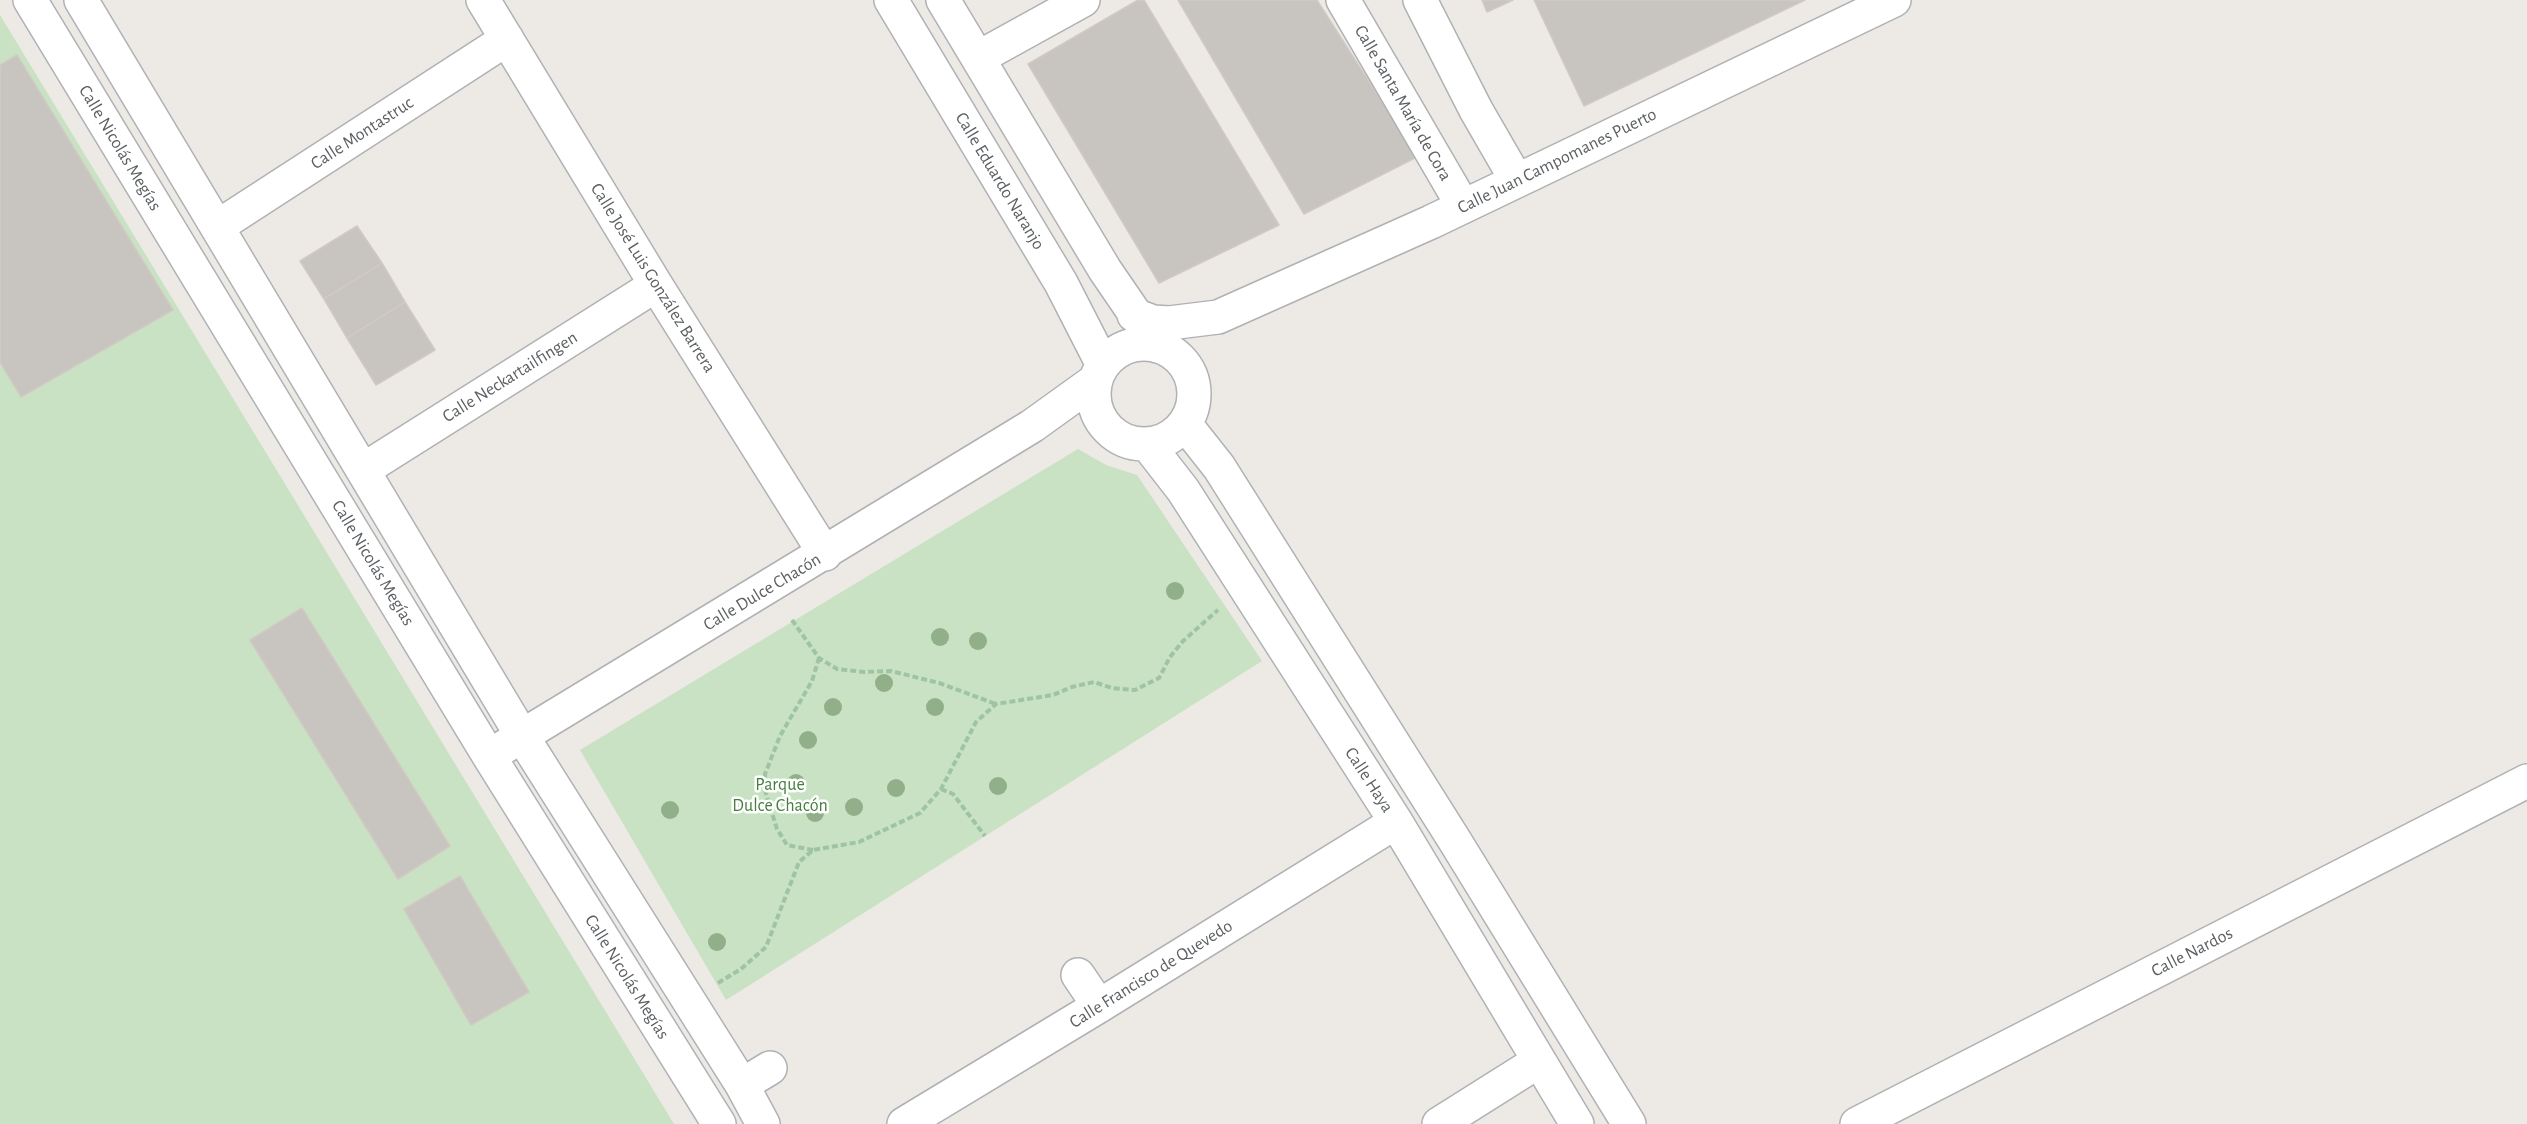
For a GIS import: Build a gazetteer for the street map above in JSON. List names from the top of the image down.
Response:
{
  "streets": {
    "street": [
      "Calle Santa María de Cora",
      "Calle Montastruc",
      "Calle Nicolás Megías",
      "Calle Juan Campomanes Puerto",
      "Calle Eduardo Naranjo",
      "Calle José Luis González Barrera",
      "Calle Neckartailfingen",
      "Calle Dulce Chacón",
      "Calle Haya",
      "Calle Nardos",
      "Calle Francisco de Quevedo"
    ]
  },
  "crossings": [
    ["Calle Santa María de Cora", "Calle Juan Campomanes Puerto"],
    ["Calle Montastruc", "Calle José Luis González Barrera"],
    ["Calle Nicolás Megías", "Calle Dulce Chacón"],
    ["Calle Eduardo Naranjo", "Calle Dulce Chacón"],
    ["Calle Eduardo Naranjo", "Calle Haya"],
    ["Calle José Luis González Barrera", "Calle Neckartailfingen"],
    ["Calle José Luis González Barrera", "Calle Dulce Chacón"],
    ["Calle Dulce Chacón", "Calle Haya"],
    ["Calle Haya", "Calle Francisco de Quevedo"]
  ],
  "parks": ["Parque Dulce Chacón"]
}
